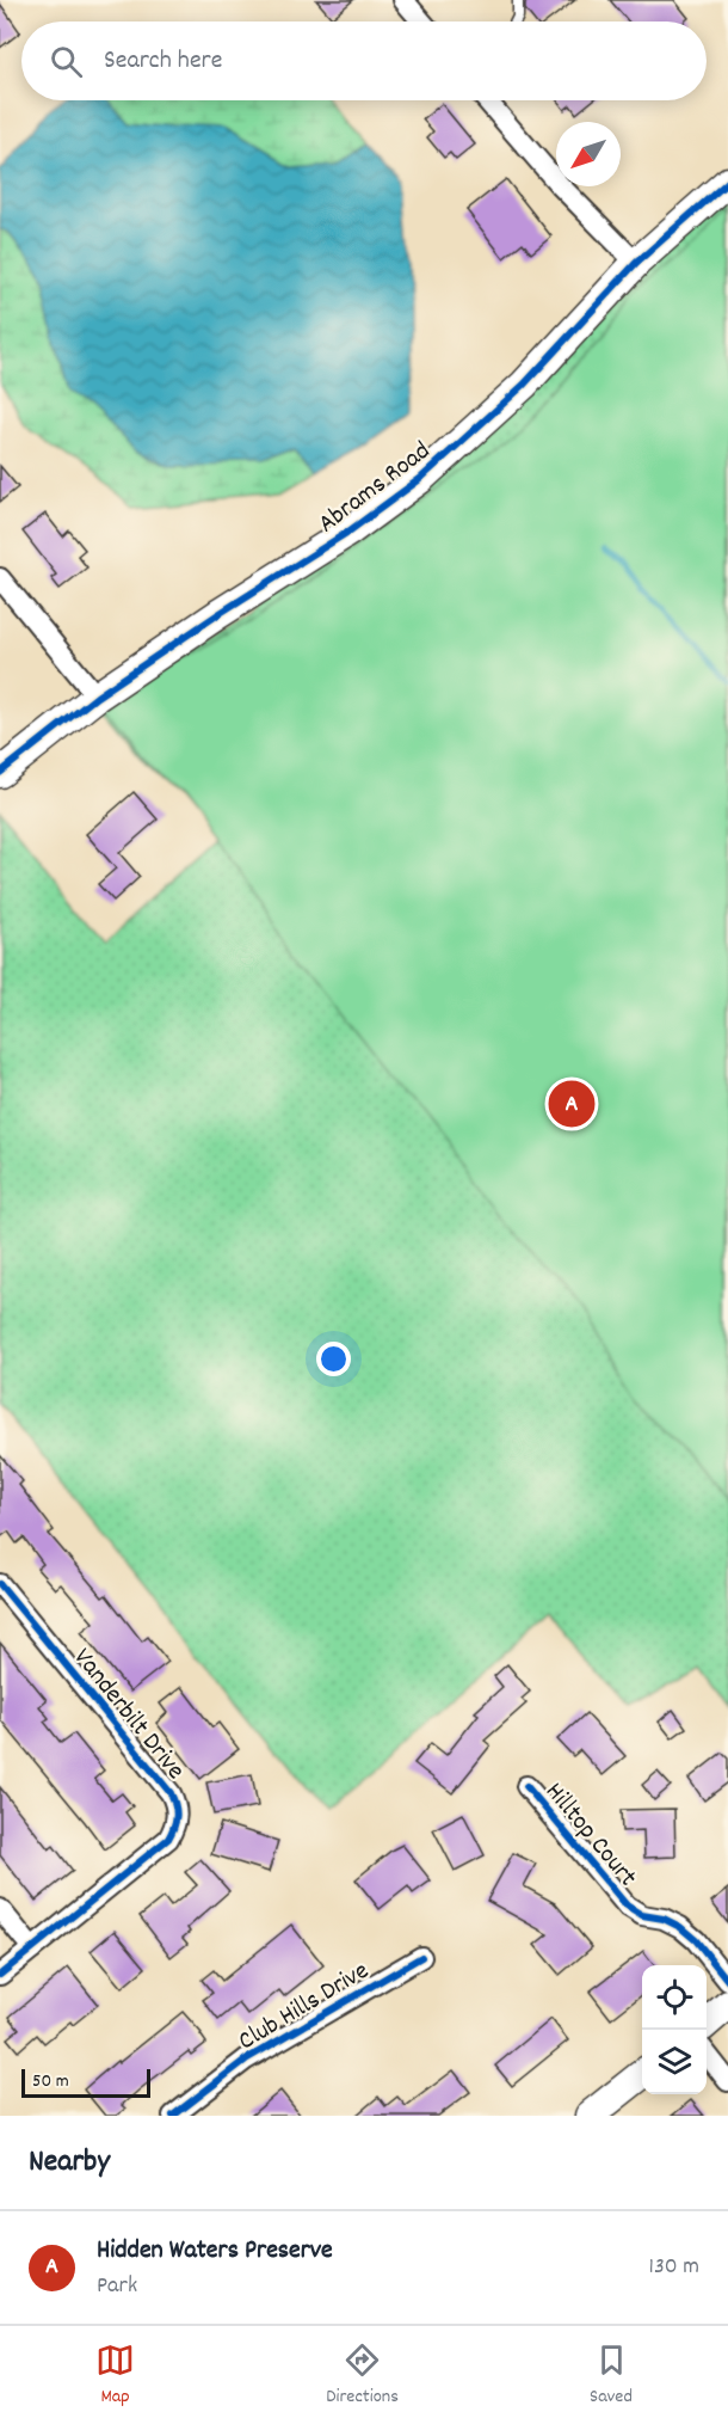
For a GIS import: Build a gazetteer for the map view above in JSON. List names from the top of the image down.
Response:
{
  "streets": {
    "street": [
      "Abrams Road",
      "Vanderbilt Drive",
      "Hilltop Court",
      "Club Hills Drive"
    ]
  },
  "scale_bar": "50 m",
  "north": "bottom left",
  "page": {
    "search": "Search here",
    "pins": "A",
    "scale": "50 m",
    "heading": "Nearby",
    "list": [
      {
        "mark": "A",
        "name": "Hidden Waters Preserve",
        "note": "Park",
        "value": "130 m"
      }
    ],
    "nav": ["Map", "Directions", "Saved"]
  }
}
